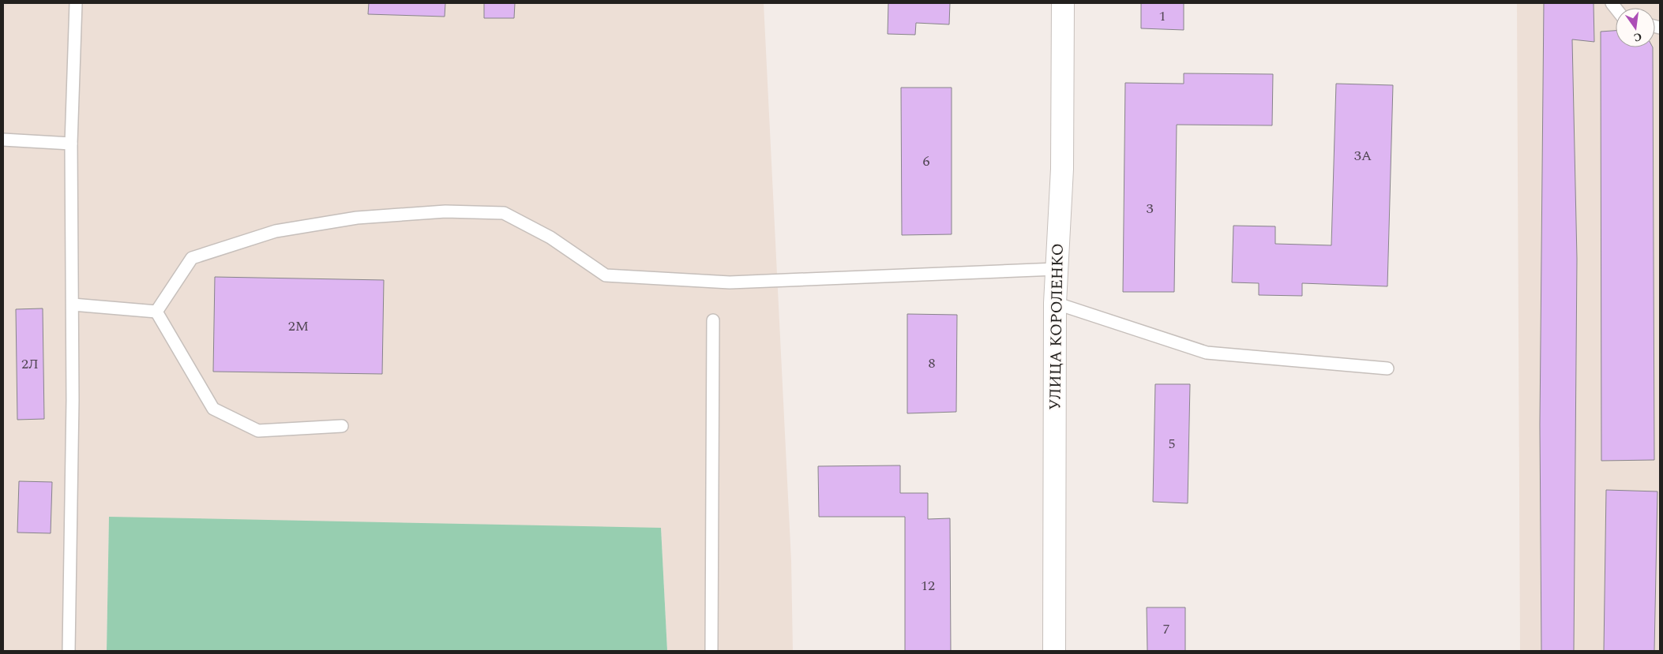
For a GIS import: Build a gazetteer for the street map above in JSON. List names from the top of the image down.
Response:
{
  "streets": {
    "street": ["УЛИЦА КОРОЛЕНКО"]
  },
  "house_numbers": [
    "1",
    "3А",
    "6",
    "3",
    "2М",
    "8",
    "2Л",
    "5",
    "12",
    "7"
  ],
  "north": "bottom"
}
